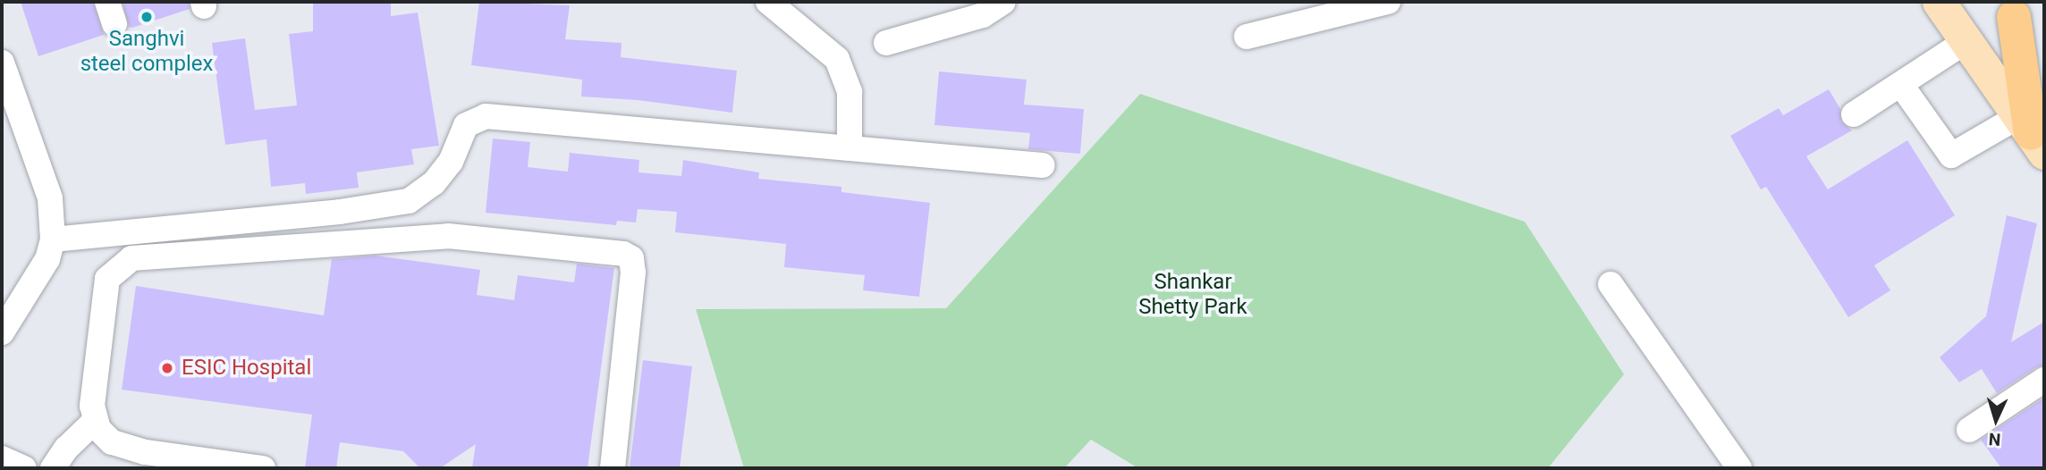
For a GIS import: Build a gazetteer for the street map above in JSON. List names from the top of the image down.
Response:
{
  "parks": ["Shankar Shetty Park"],
  "places": ["Sanghvi steel complex", "ESIC Hospital"],
  "north": "bottom"
}
